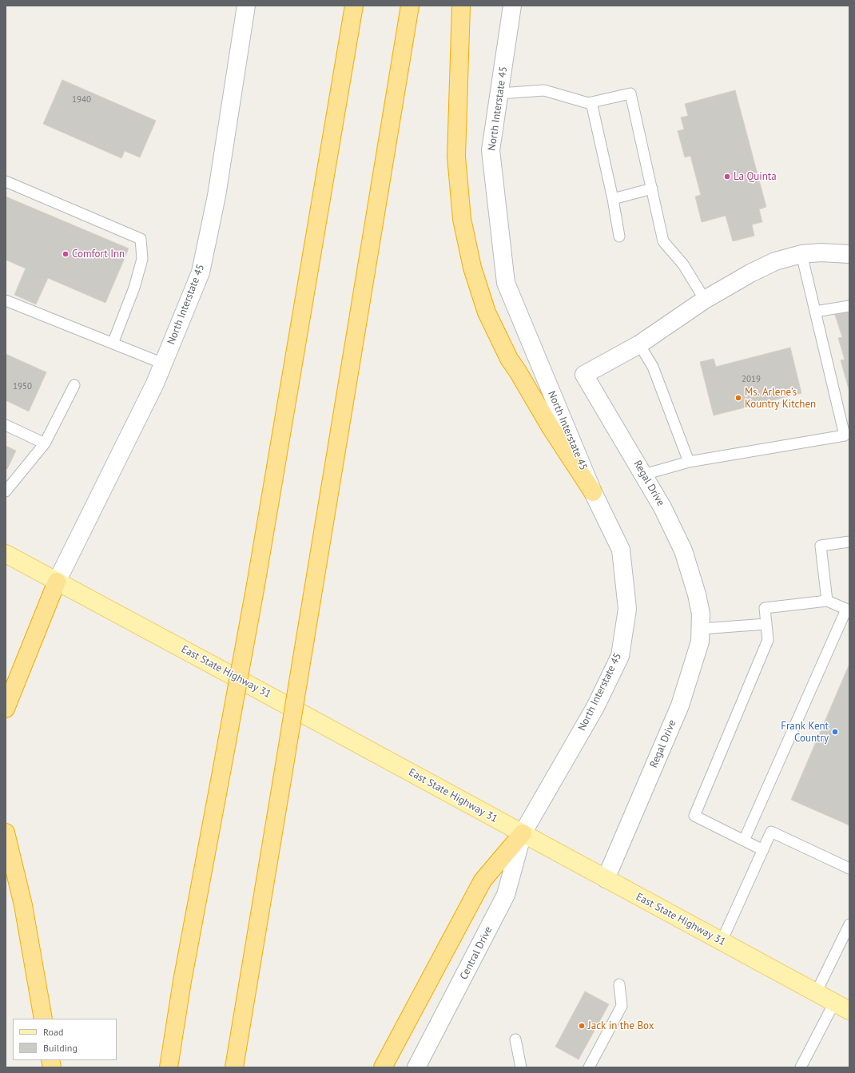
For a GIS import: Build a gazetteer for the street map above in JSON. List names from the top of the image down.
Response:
{
  "streets": {
    "main road": [
      "North Interstate 45",
      "Regal Drive",
      "East State Highway 31",
      "Central Drive"
    ]
  },
  "crossings": [
    ["North Interstate 45", "East State Highway 31"],
    ["North Interstate 45", "Central Drive"],
    ["Regal Drive", "East State Highway 31"],
    ["East State Highway 31", "Central Drive"]
  ],
  "places": [
    "La Quinta",
    "Comfort Inn",
    "Ms. Arlene’s Kountry Kitchen",
    "Frank Kent Country",
    "Jack in the Box"
  ],
  "house_numbers": ["1940", "2019", "1950"],
  "legend": ["Road", "Building"]
}
